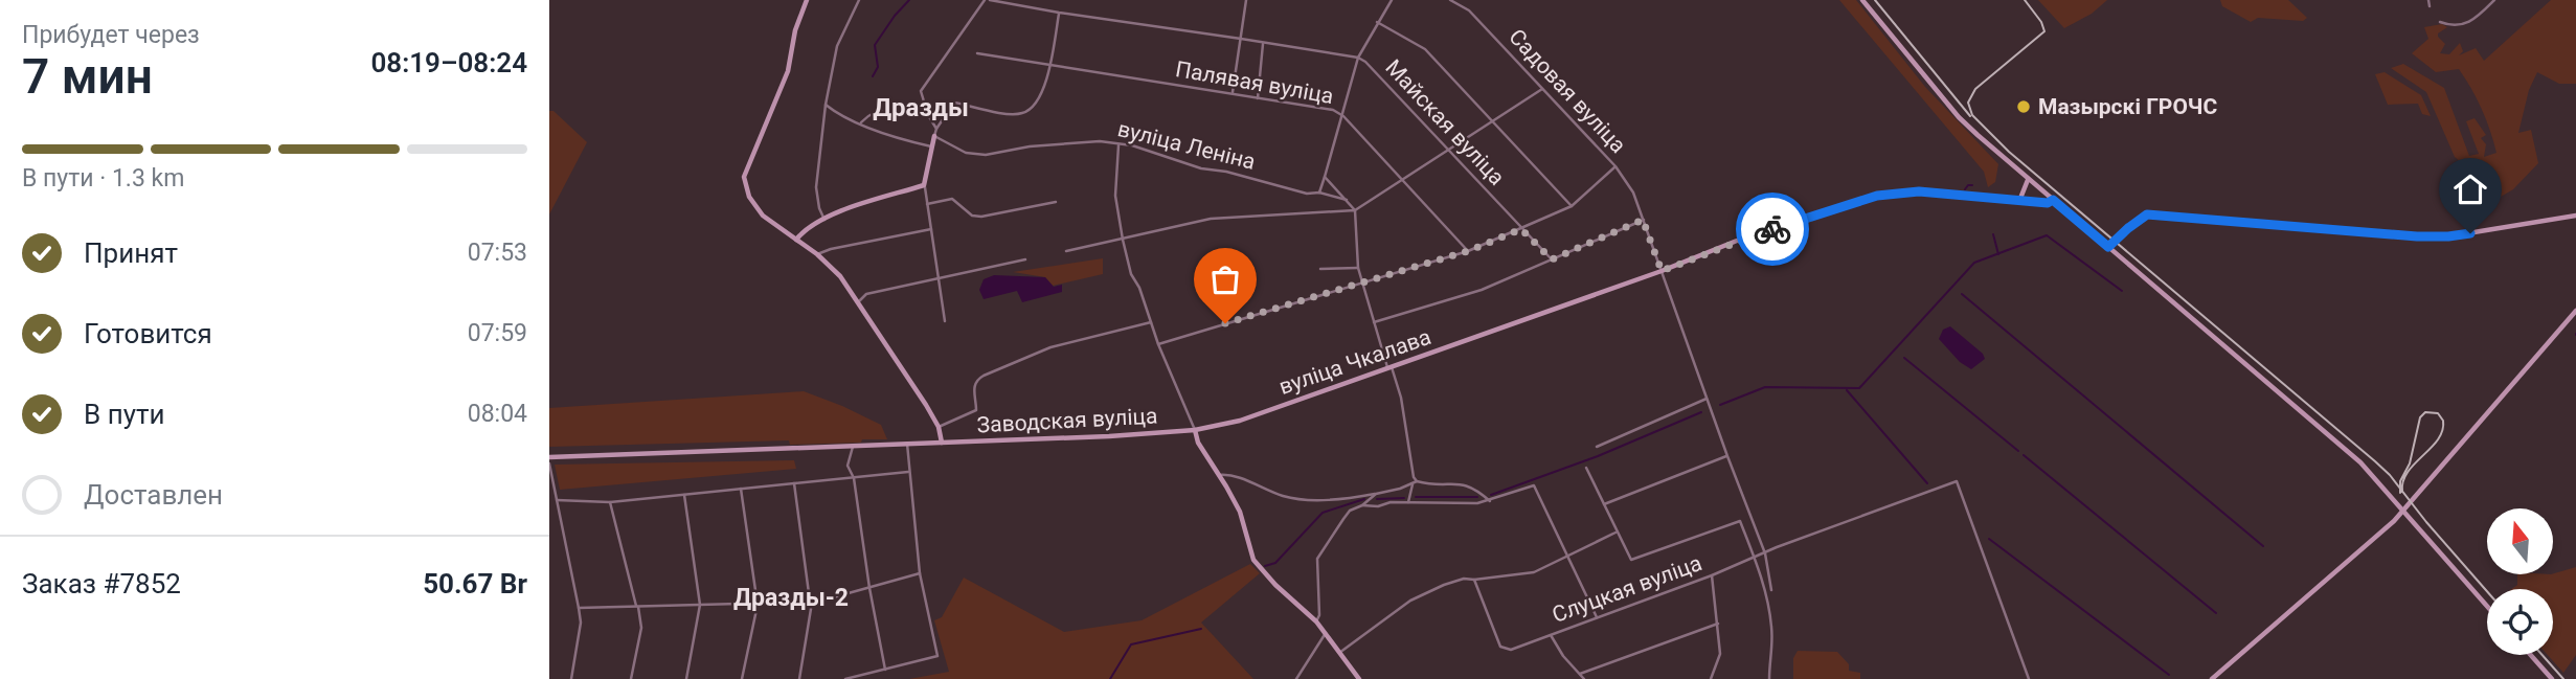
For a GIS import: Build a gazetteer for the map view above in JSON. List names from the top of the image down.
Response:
{
  "streets": {
    "main road": ["вуліца Чкалава", "Заводская вуліца"],
    "street": [
      "Палявая вуліца",
      "Садовая вуліца",
      "Майская вуліца",
      "вуліца Леніна",
      "Слуцкая вуліца"
    ]
  },
  "crossings": [
    ["Садовая вуліца", "вуліца Чкалава"],
    ["Садовая вуліца", "Слуцкая вуліца"],
    ["вуліца Чкалава", "Заводская вуліца"]
  ],
  "districts": ["Дразды", "Дразды-2"],
  "places": ["Мазырскі ГРОЧС"],
  "north": "top",
  "page": {
    "heading": ["7 мин", "Прибудет через", "08:19–08:24"],
    "panel": ["Заказ #7852", "50.67 Br"],
    "bar": "В пути · 1.3 km",
    "list": [
      ["Принят", "07:53"],
      ["Готовится", "07:59"],
      ["В пути", "08:04"],
      "Доставлен"
    ]
  }
}
